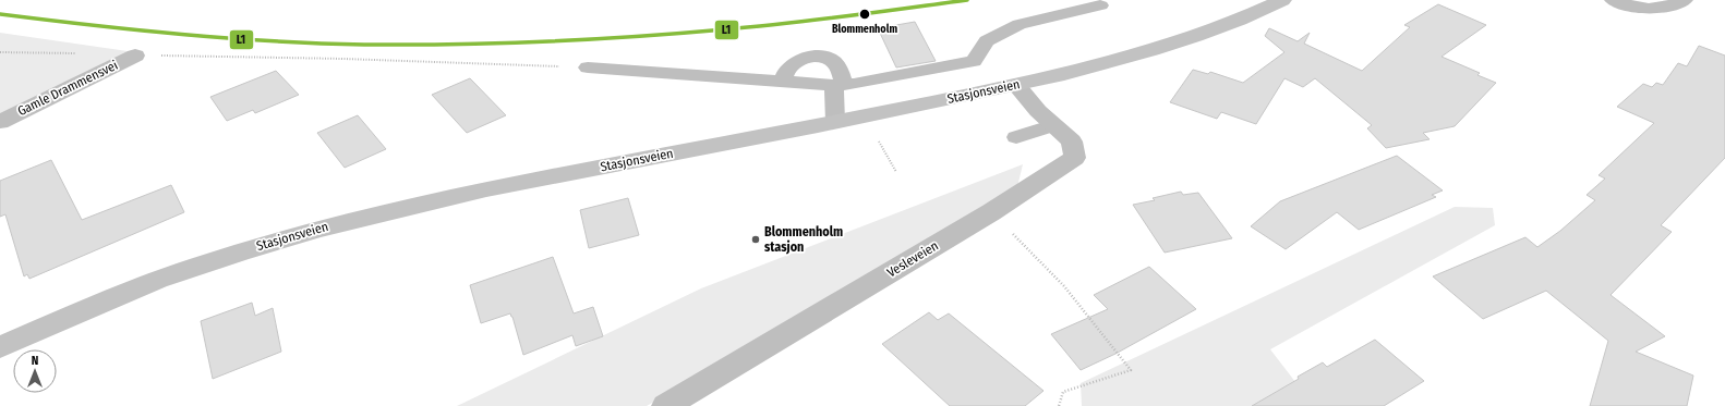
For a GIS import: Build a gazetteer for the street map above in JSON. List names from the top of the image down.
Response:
{
  "streets": {
    "main road": ["Stasjonsveien"],
    "street": ["Gamle Drammensvei", "Vesleveien"]
  },
  "crossings": [
    ["Stasjonsveien", "Vesleveien"]
  ],
  "places": ["Blommenholm", "Blommenholm stasjon"],
  "lines": ["transit line L1"],
  "north": "top"
}
